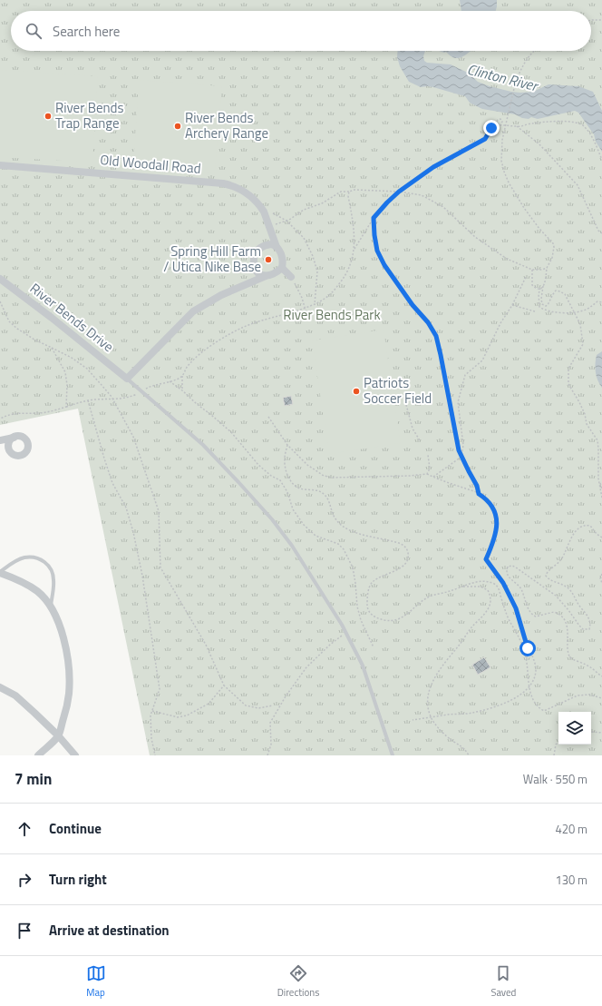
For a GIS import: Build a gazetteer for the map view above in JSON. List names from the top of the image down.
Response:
{
  "streets": {
    "street": ["Old Woodall Road", "River Bends Drive"]
  },
  "water": ["Clinton River"],
  "parks": ["River Bends Park"],
  "places": [
    "River Bends Trap Range",
    "River Bends Archery Range",
    "Spring Hill Farm / Utica Nike Base",
    "Patriots Soccer Field"
  ],
  "page": {
    "search": "Search here",
    "heading": ["7 min", "Walk · 550 m"],
    "list": [
      ["Continue", "420 m"],
      ["Turn right", "130 m"],
      "Arrive at destination"
    ],
    "nav": ["Map", "Directions", "Saved"]
  }
}
